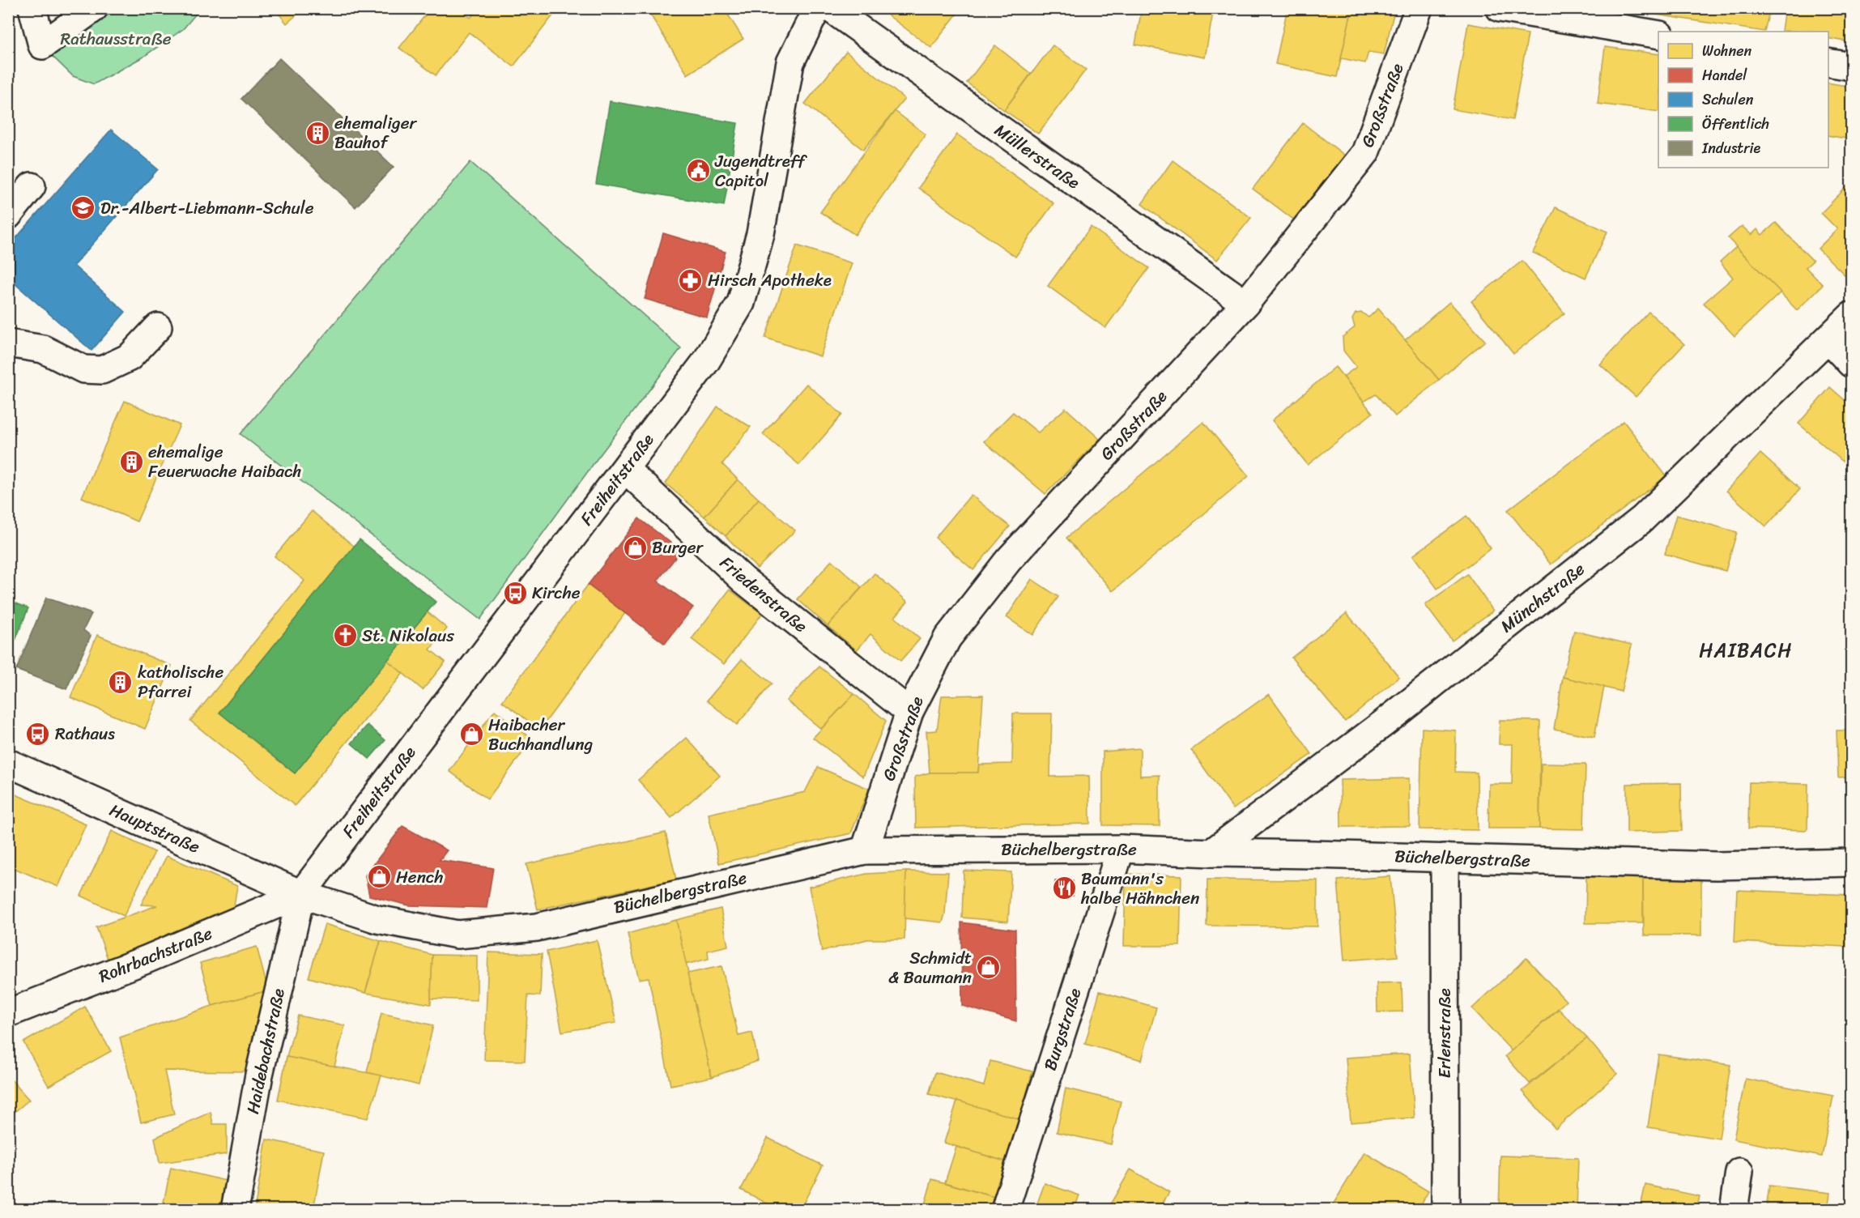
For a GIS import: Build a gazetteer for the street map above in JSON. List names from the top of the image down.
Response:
{
  "streets": {
    "street": [
      "Großstraße",
      "Müllerstraße",
      "Freiheitstraße",
      "Friedenstraße",
      "Münchstraße",
      "Hauptstraße",
      "Büchelbergstraße",
      "Rohrbachstraße",
      "Burgstraße",
      "Erlenstraße",
      "Haidebachstraße"
    ]
  },
  "crossings": [
    ["Großstraße", "Müllerstraße"],
    ["Großstraße", "Friedenstraße"],
    ["Großstraße", "Büchelbergstraße"],
    ["Freiheitstraße", "Friedenstraße"],
    ["Freiheitstraße", "Hauptstraße"],
    ["Freiheitstraße", "Büchelbergstraße"],
    ["Freiheitstraße", "Rohrbachstraße"],
    ["Freiheitstraße", "Haidebachstraße"],
    ["Münchstraße", "Büchelbergstraße"],
    ["Hauptstraße", "Büchelbergstraße"],
    ["Hauptstraße", "Rohrbachstraße"],
    ["Hauptstraße", "Haidebachstraße"],
    ["Büchelbergstraße", "Rohrbachstraße"],
    ["Büchelbergstraße", "Burgstraße"],
    ["Büchelbergstraße", "Erlenstraße"],
    ["Büchelbergstraße", "Haidebachstraße"],
    ["Rohrbachstraße", "Haidebachstraße"]
  ],
  "districts": ["HAIBACH"],
  "parks": ["Rathausstraße"],
  "places": {
    "building": ["ehemaliger Bauhof", "ehemalige Feuerwache Haibach", "katholische Pfarrei"],
    "public building": ["Jugendtreff Capitol"],
    "school or university": ["Dr.-Albert-Liebmann-Schule"],
    "pharmacy": ["Hirsch Apotheke"],
    "shop": [
      "Burger",
      "Haibacher Buchhandlung",
      "Hench",
      "Schmidt & Baumann"
    ],
    "bus stop": ["Kirche", "Rathaus"],
    "church": ["St. Nikolaus"],
    "restaurant": ["Baumann's halbe Hähnchen"]
  },
  "legend": [
    "Wohnen",
    "Handel",
    "Schulen",
    "Öffentlich",
    "Industrie"
  ]
}
